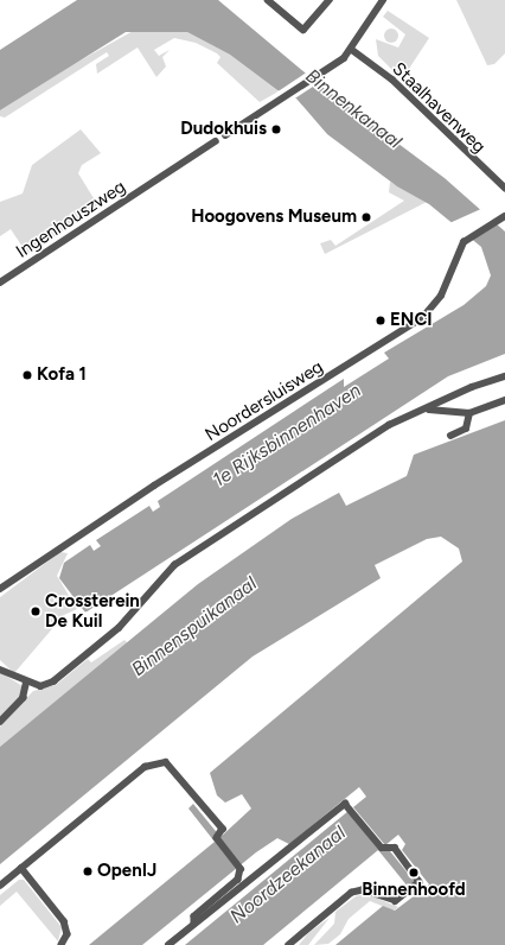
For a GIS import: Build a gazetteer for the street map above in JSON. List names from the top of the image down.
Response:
{
  "streets": {
    "street": ["Staalhavenweg", "Ingenhouszweg", "Noordersluisweg"]
  },
  "water": [
    "Binnenkanaal",
    "1e Rijksbinnenhaven",
    "Binnenspuikanaal",
    "Noordzeekanaal"
  ],
  "places": [
    "Dudokhuis",
    "Hoogovens Museum",
    "ENCI",
    "Kofa 1",
    "Crossterein De Kuil",
    "OpenIJ",
    "Binnenhoofd"
  ]
}
